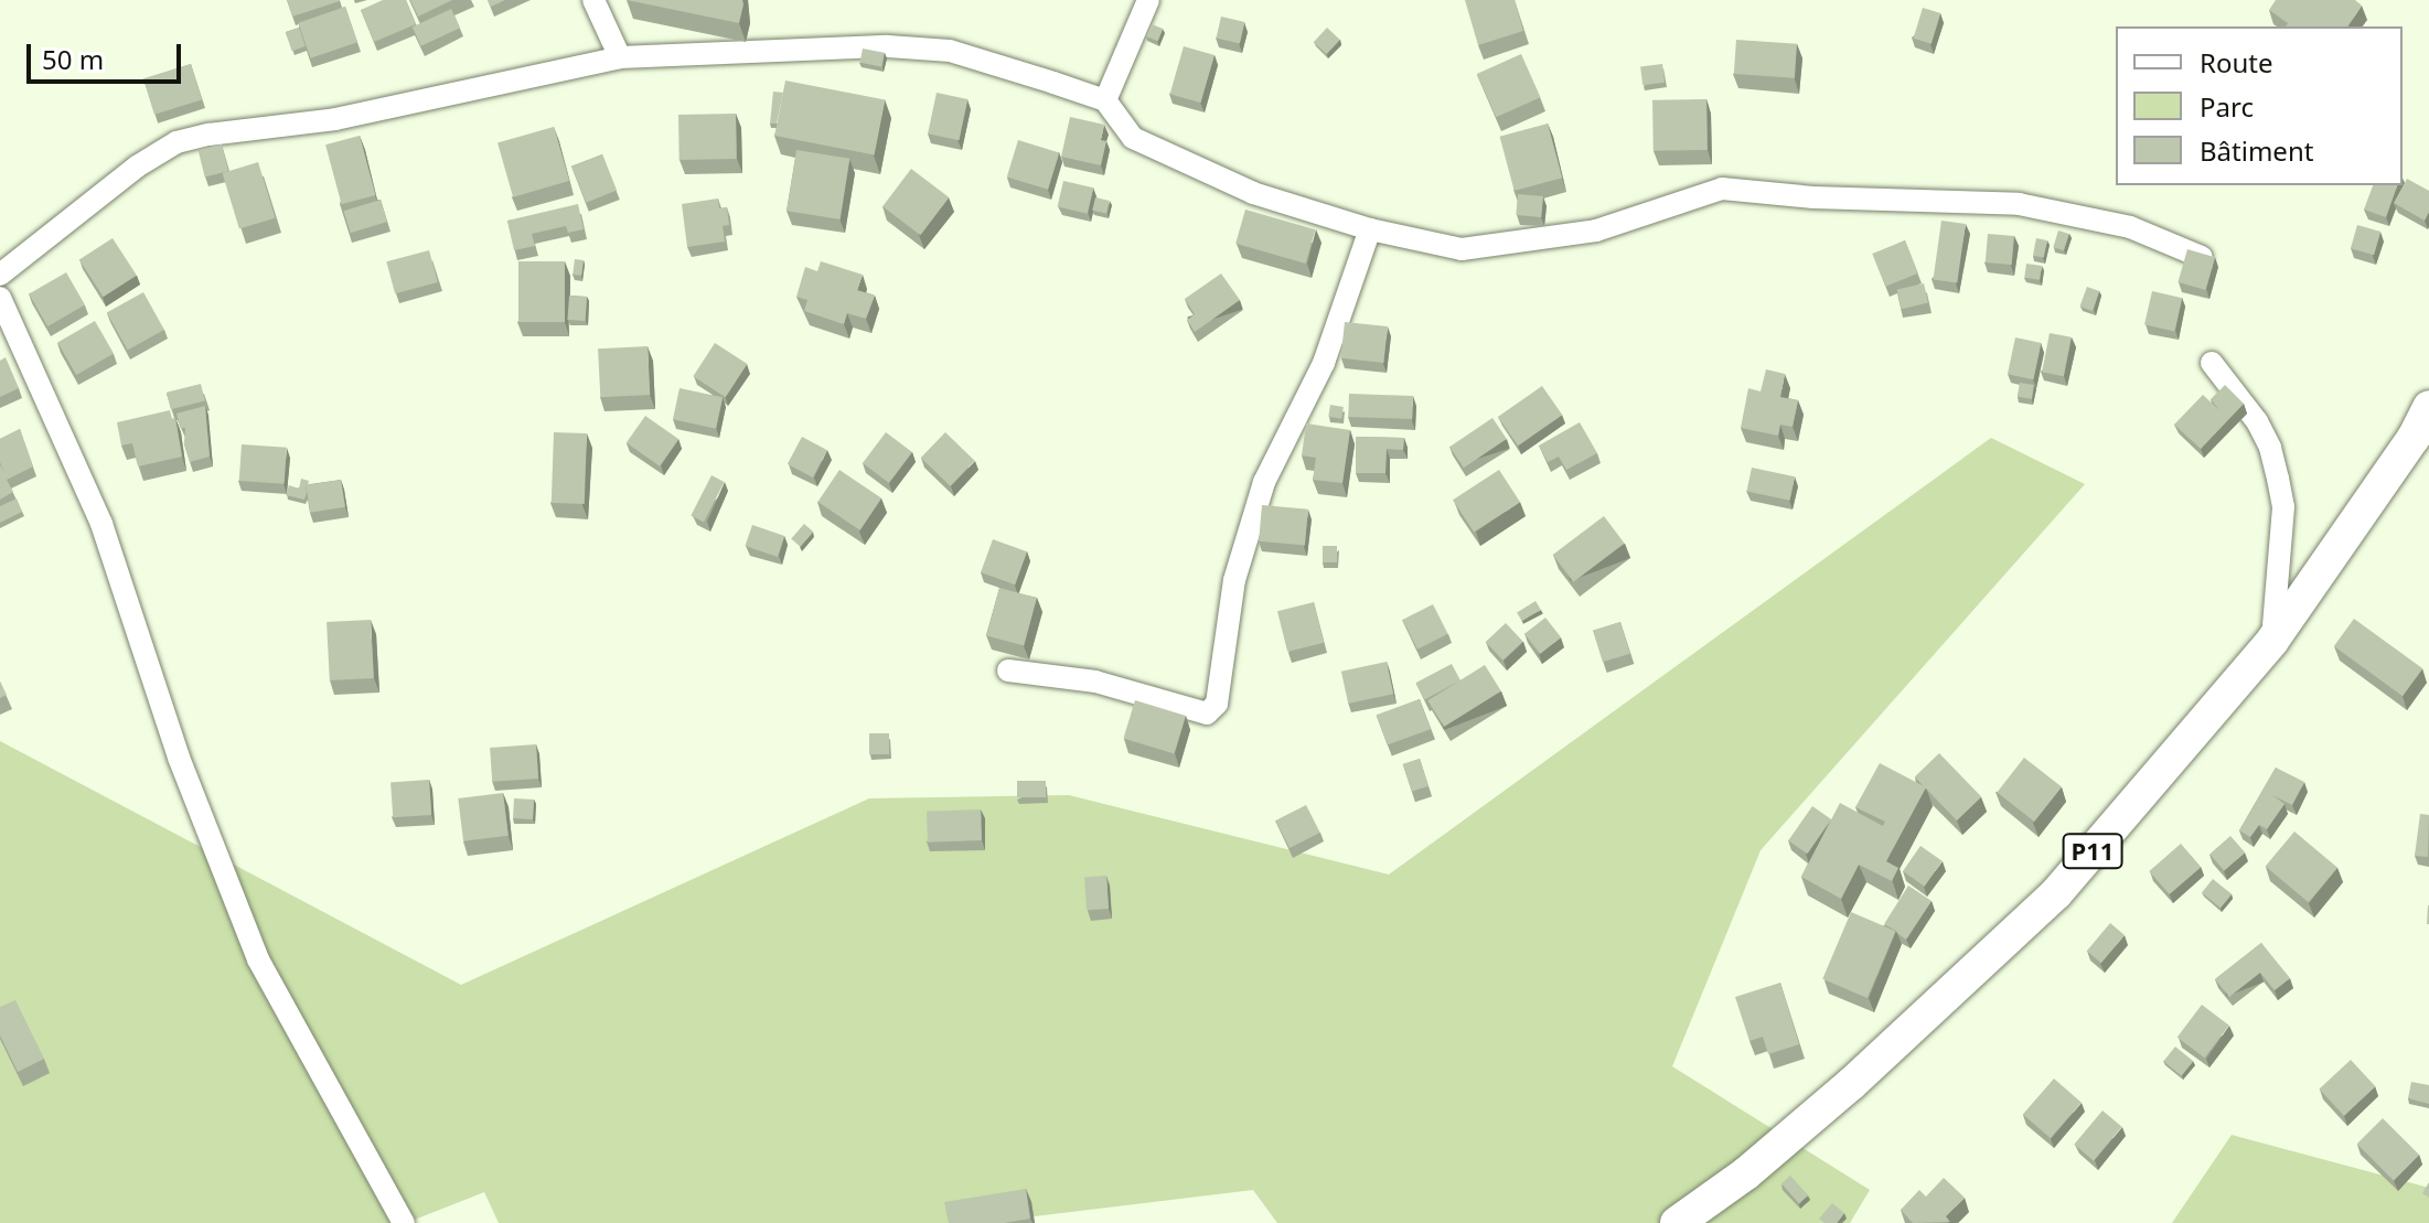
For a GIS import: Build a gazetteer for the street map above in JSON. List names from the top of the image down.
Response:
{
  "streets": {
    "main road": ["P11"]
  },
  "legend": ["Route", "Parc", "Bâtiment"],
  "scale_bar": "50 m"
}
